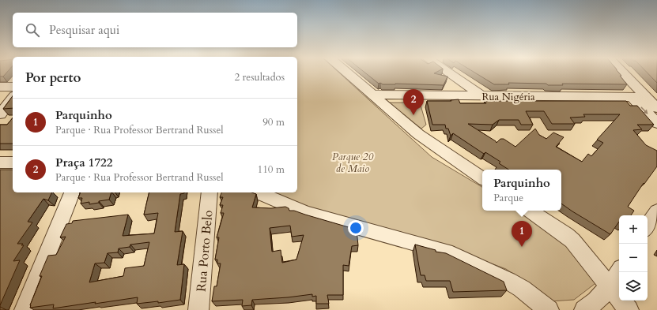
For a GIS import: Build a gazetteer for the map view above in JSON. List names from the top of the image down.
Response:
{
  "streets": {
    "street": ["Rua Nigéria", "Rua Porto Belo"]
  },
  "parks": ["Parque 20 de Maio"],
  "page": {
    "search": "Pesquisar aqui",
    "heading": ["Por perto", "2 resultados"],
    "pins": ["2", "1"],
    "list": [
      {
        "mark": "1",
        "name": "Parquinho",
        "note": "Parque · Rua Professor Bertrand Russel",
        "value": "90 m"
      },
      {
        "mark": "2",
        "name": "Praça 1722",
        "note": "Parque · Rua Professor Bertrand Russel",
        "value": "110 m"
      }
    ],
    "popup": ["Parquinho", "Parque"],
    "map_buttons": ["+", "−"]
  }
}
